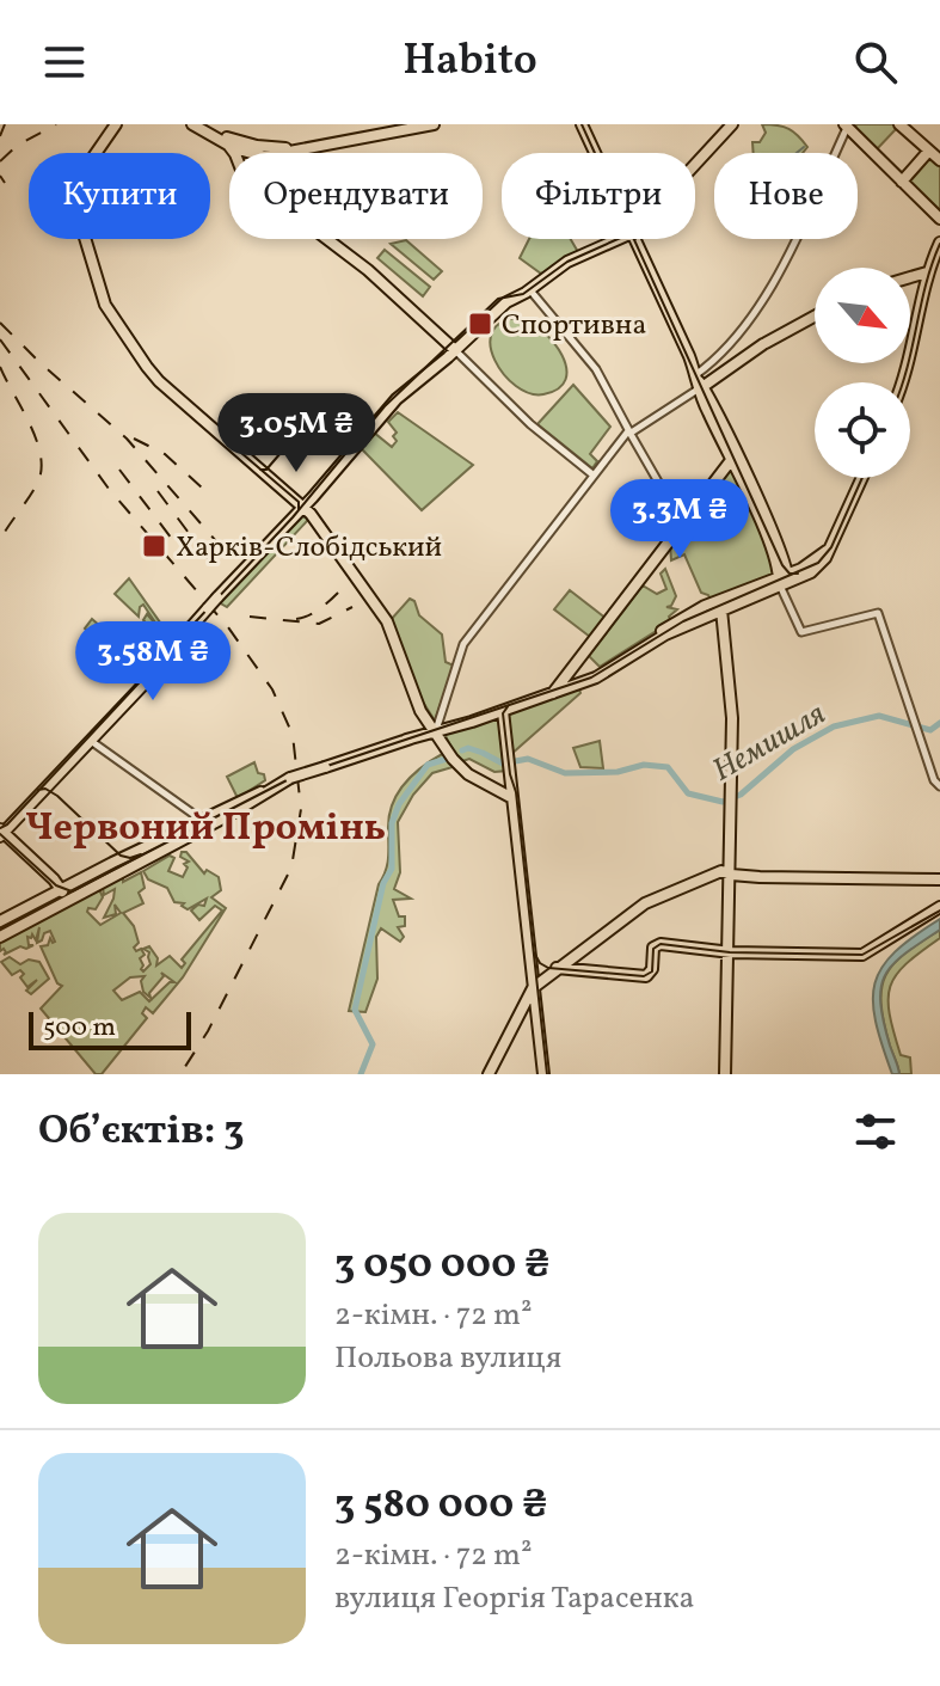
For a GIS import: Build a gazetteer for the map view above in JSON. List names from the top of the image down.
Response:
{
  "districts": ["Червоний Промінь"],
  "water": ["Немишля"],
  "places": {
    "transit": ["Спортивна", "Харків-Слобідський"]
  },
  "scale_bar": "500 m",
  "north": "bottom right",
  "page": {
    "header": "Habito",
    "chip": [
      "Купити",
      "Орендувати",
      "Фільтри",
      "Нове"
    ],
    "price": ["3.05M ₴", "3.3M ₴", "3.58M ₴"],
    "scale": "500 m",
    "heading": "Об’єктів: 3",
    "list": [
      {
        "name": "3 050 000 ₴",
        "note": "2-кімн. · 72 m² · Польова вулиця"
      },
      {
        "name": "3 580 000 ₴",
        "note": "2-кімн. · 72 m² · вулиця Георгія Тарасенка"
      }
    ]
  }
}
